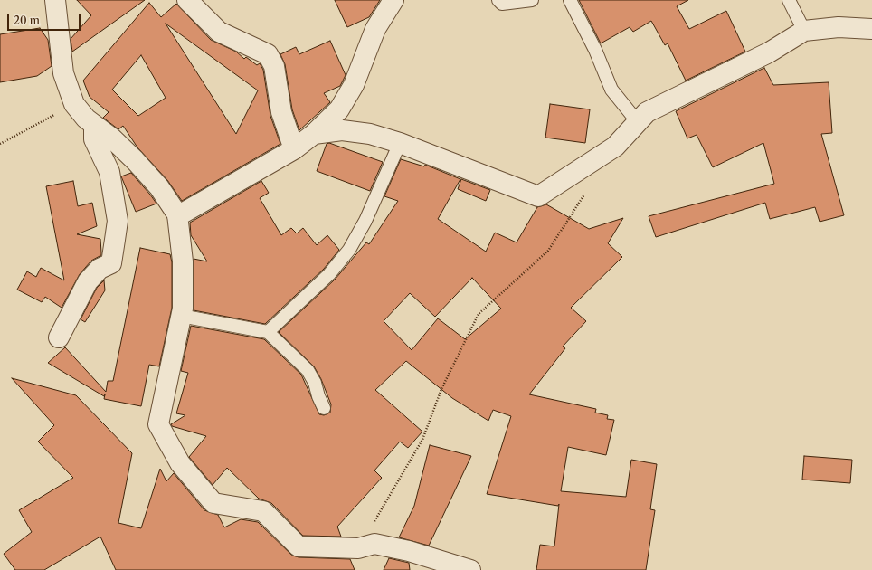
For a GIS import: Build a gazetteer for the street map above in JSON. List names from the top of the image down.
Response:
{
  "scale_bar": "20 m"
}
